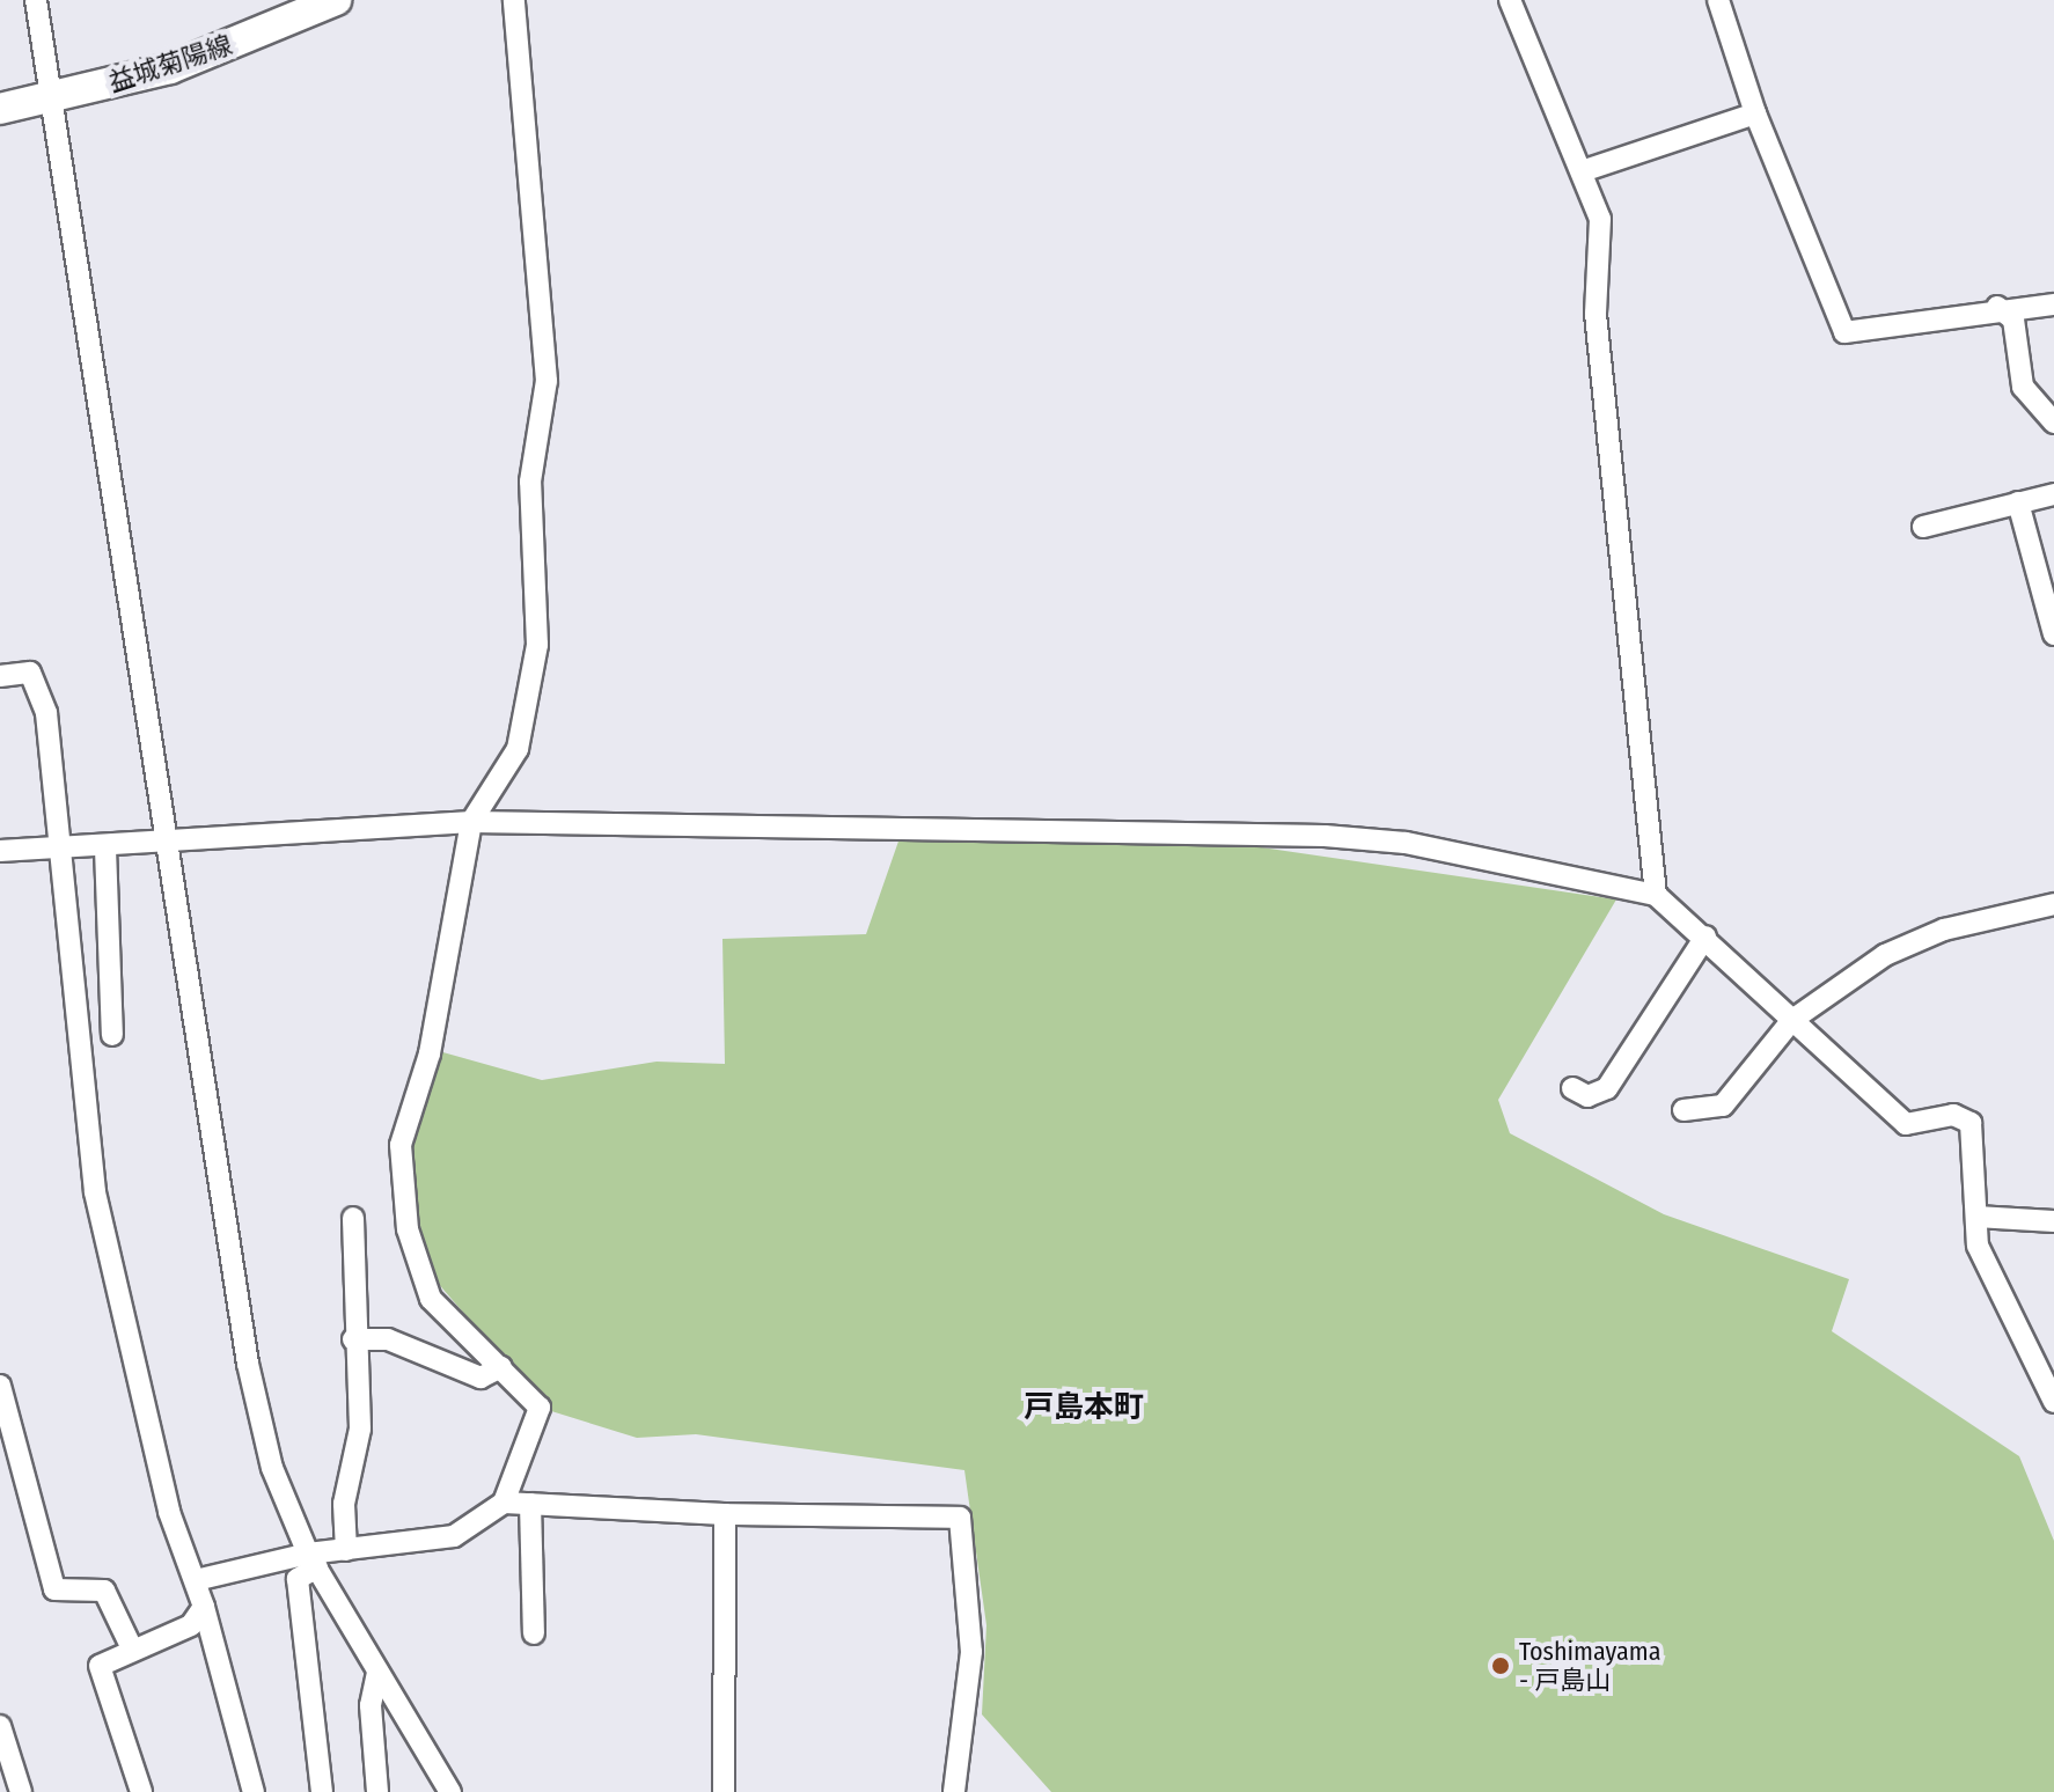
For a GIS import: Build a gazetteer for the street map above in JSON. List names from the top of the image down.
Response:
{
  "streets": {
    "main road": ["益城菊陽線"]
  },
  "districts": ["戸島本町"],
  "places": ["Toshimayama - 戸島山"]
}
